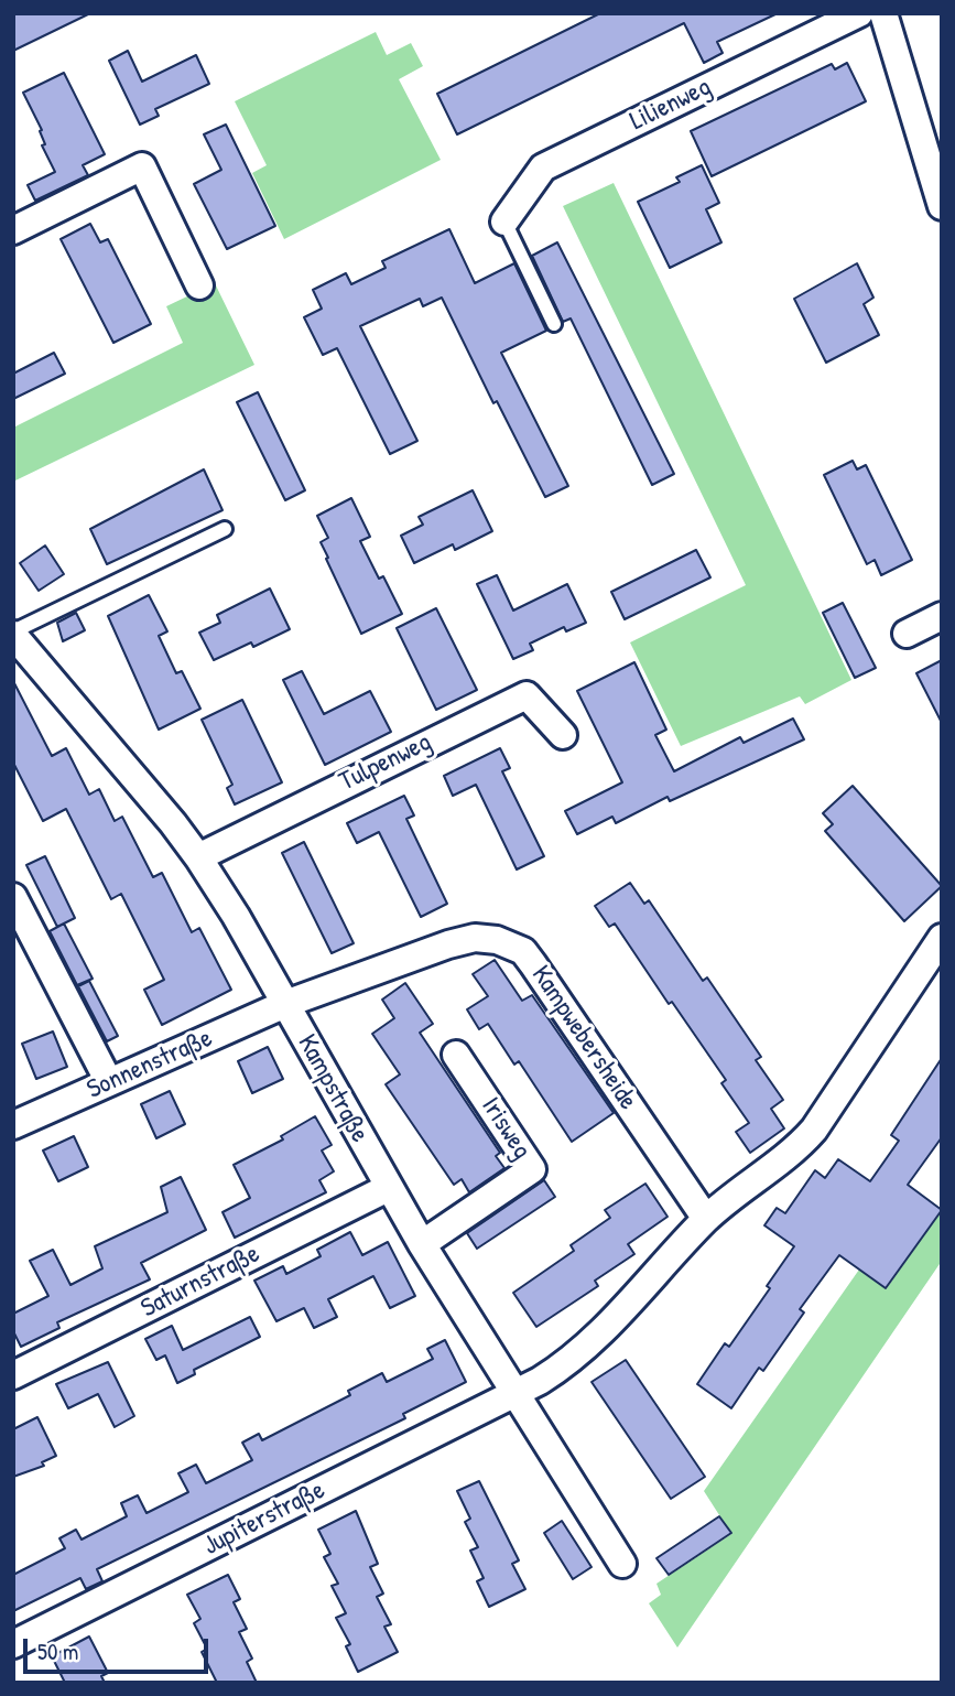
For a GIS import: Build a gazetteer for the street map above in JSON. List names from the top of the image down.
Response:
{
  "streets": {
    "street": [
      "Lilienweg",
      "Tulpenweg",
      "Kampwebersheide",
      "Sonnenstraße",
      "Kampstraße",
      "Irisweg",
      "Saturnstraße",
      "Jupiterstraße"
    ]
  },
  "crossings": [
    ["Tulpenweg", "Kampstraße"],
    ["Kampwebersheide", "Sonnenstraße"],
    ["Kampwebersheide", "Kampstraße"],
    ["Sonnenstraße", "Kampstraße"],
    ["Kampstraße", "Irisweg"],
    ["Kampstraße", "Saturnstraße"],
    ["Kampstraße", "Jupiterstraße"]
  ],
  "scale_bar": "50 m"
}
